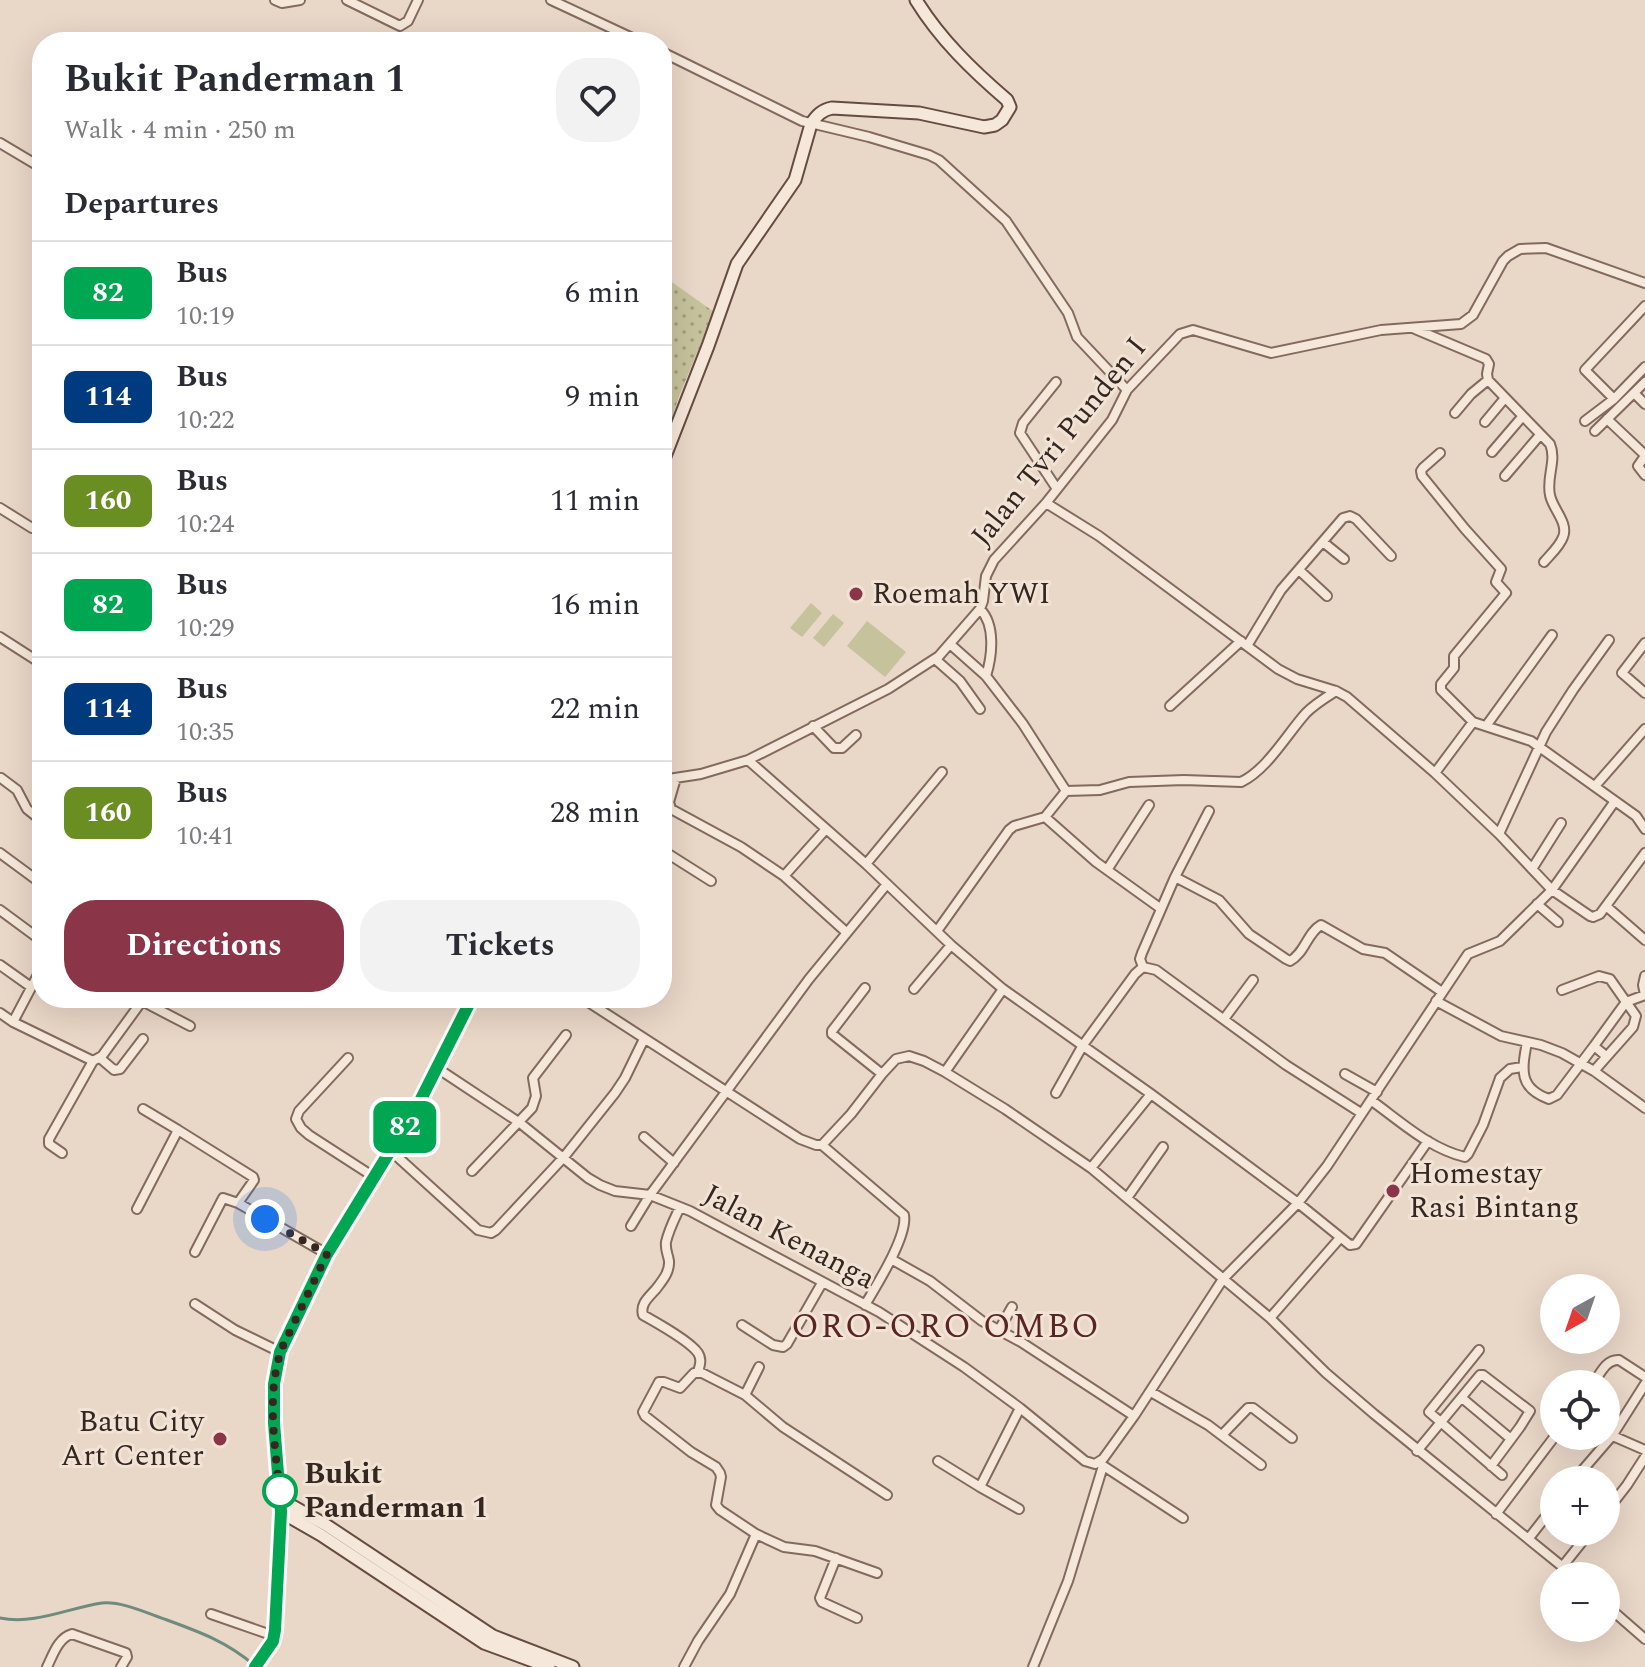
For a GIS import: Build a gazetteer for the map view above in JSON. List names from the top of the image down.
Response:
{
  "streets": {
    "street": ["Jalan Tvri Punden I", "Jalan Kenanga"]
  },
  "districts": ["ORO-ORO OMBO"],
  "places": [
    "Roemah YWI",
    "Homestay Rasi Bintang",
    "Batu City Art Center",
    "Bukit Panderman 1"
  ],
  "lines": ["bus line 82"],
  "north": "bottom left",
  "page": {
    "on_map": "82",
    "heading": [
      ["Bukit Panderman 1", "Walk · 4 min · 250 m"],
      "Departures"
    ],
    "list": [
      {
        "mark": "82",
        "name": "Bus",
        "note": "10:19",
        "value": "6 min"
      },
      {
        "mark": "114",
        "name": "Bus",
        "note": "10:22",
        "value": "9 min"
      },
      {
        "mark": "160",
        "name": "Bus",
        "note": "10:24",
        "value": "11 min"
      },
      {
        "mark": "82",
        "name": "Bus",
        "note": "10:29",
        "value": "16 min"
      },
      {
        "mark": "114",
        "name": "Bus",
        "note": "10:35",
        "value": "22 min"
      },
      {
        "mark": "160",
        "name": "Bus",
        "note": "10:41",
        "value": "28 min"
      }
    ],
    "buttons": ["Directions", "Tickets"],
    "map_buttons": ["+", "−"]
  }
}
